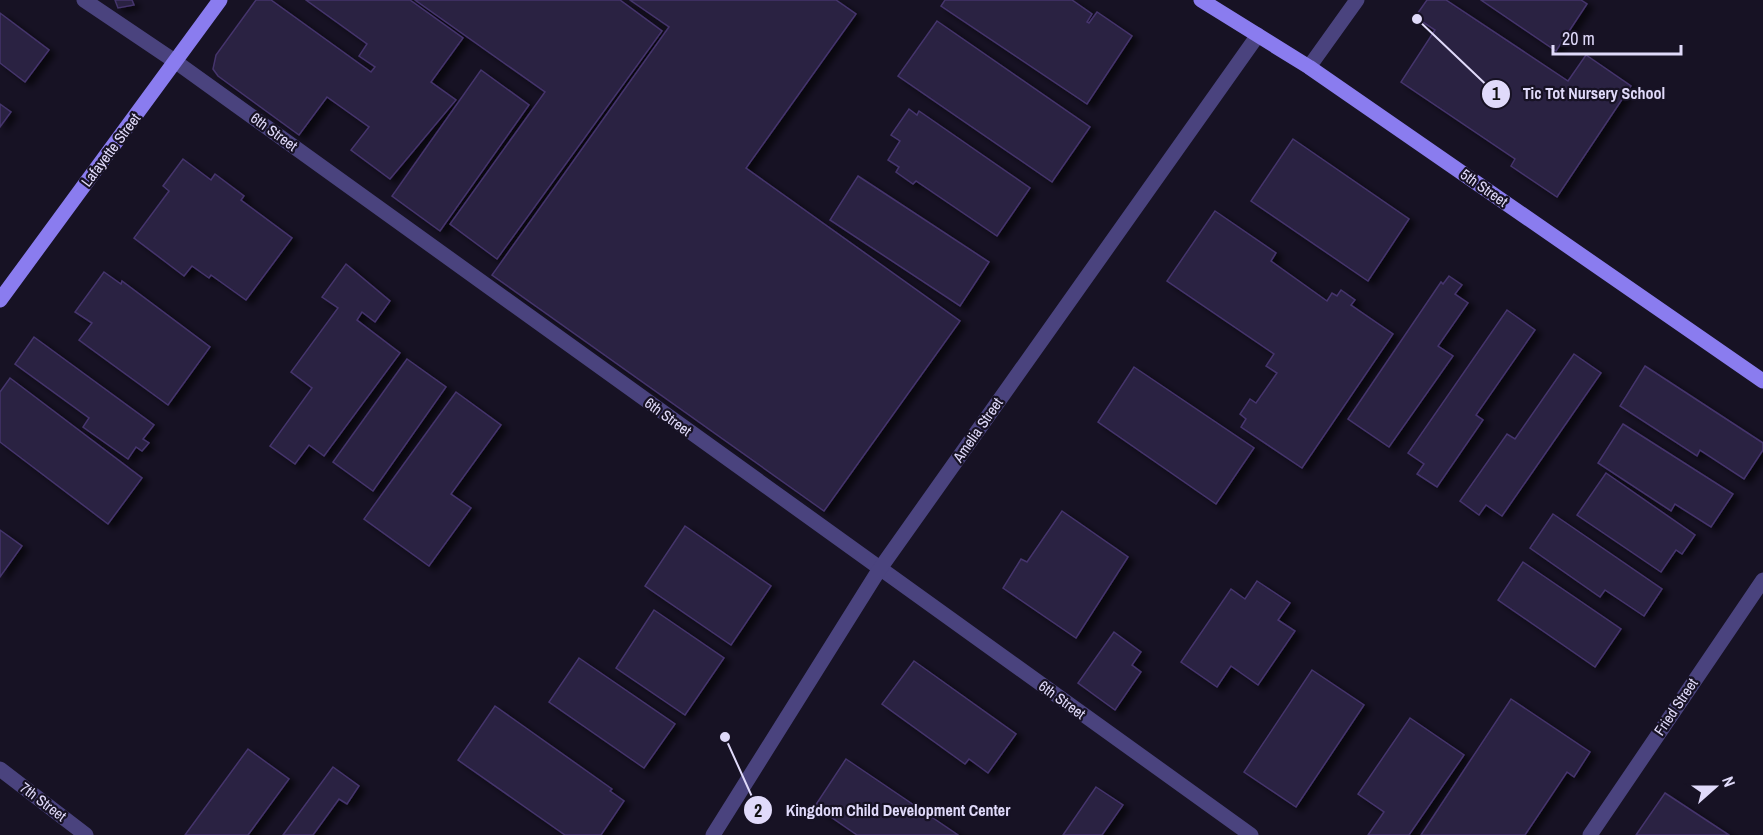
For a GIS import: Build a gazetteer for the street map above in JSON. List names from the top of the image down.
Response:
{
  "streets": {
    "main road": ["Lafayette Street", "5th Street"],
    "street": [
      "6th Street",
      "Amelia Street",
      "Fried Street",
      "7th Street"
    ]
  },
  "crossings": [
    ["6th Street", "Lafayette Street"],
    ["6th Street", "Amelia Street"],
    ["5th Street", "Amelia Street"]
  ],
  "places": ["Tic Tot Nursery School", "Kingdom Child Development Center"],
  "scale_bar": "20 m",
  "north": "right"
}
